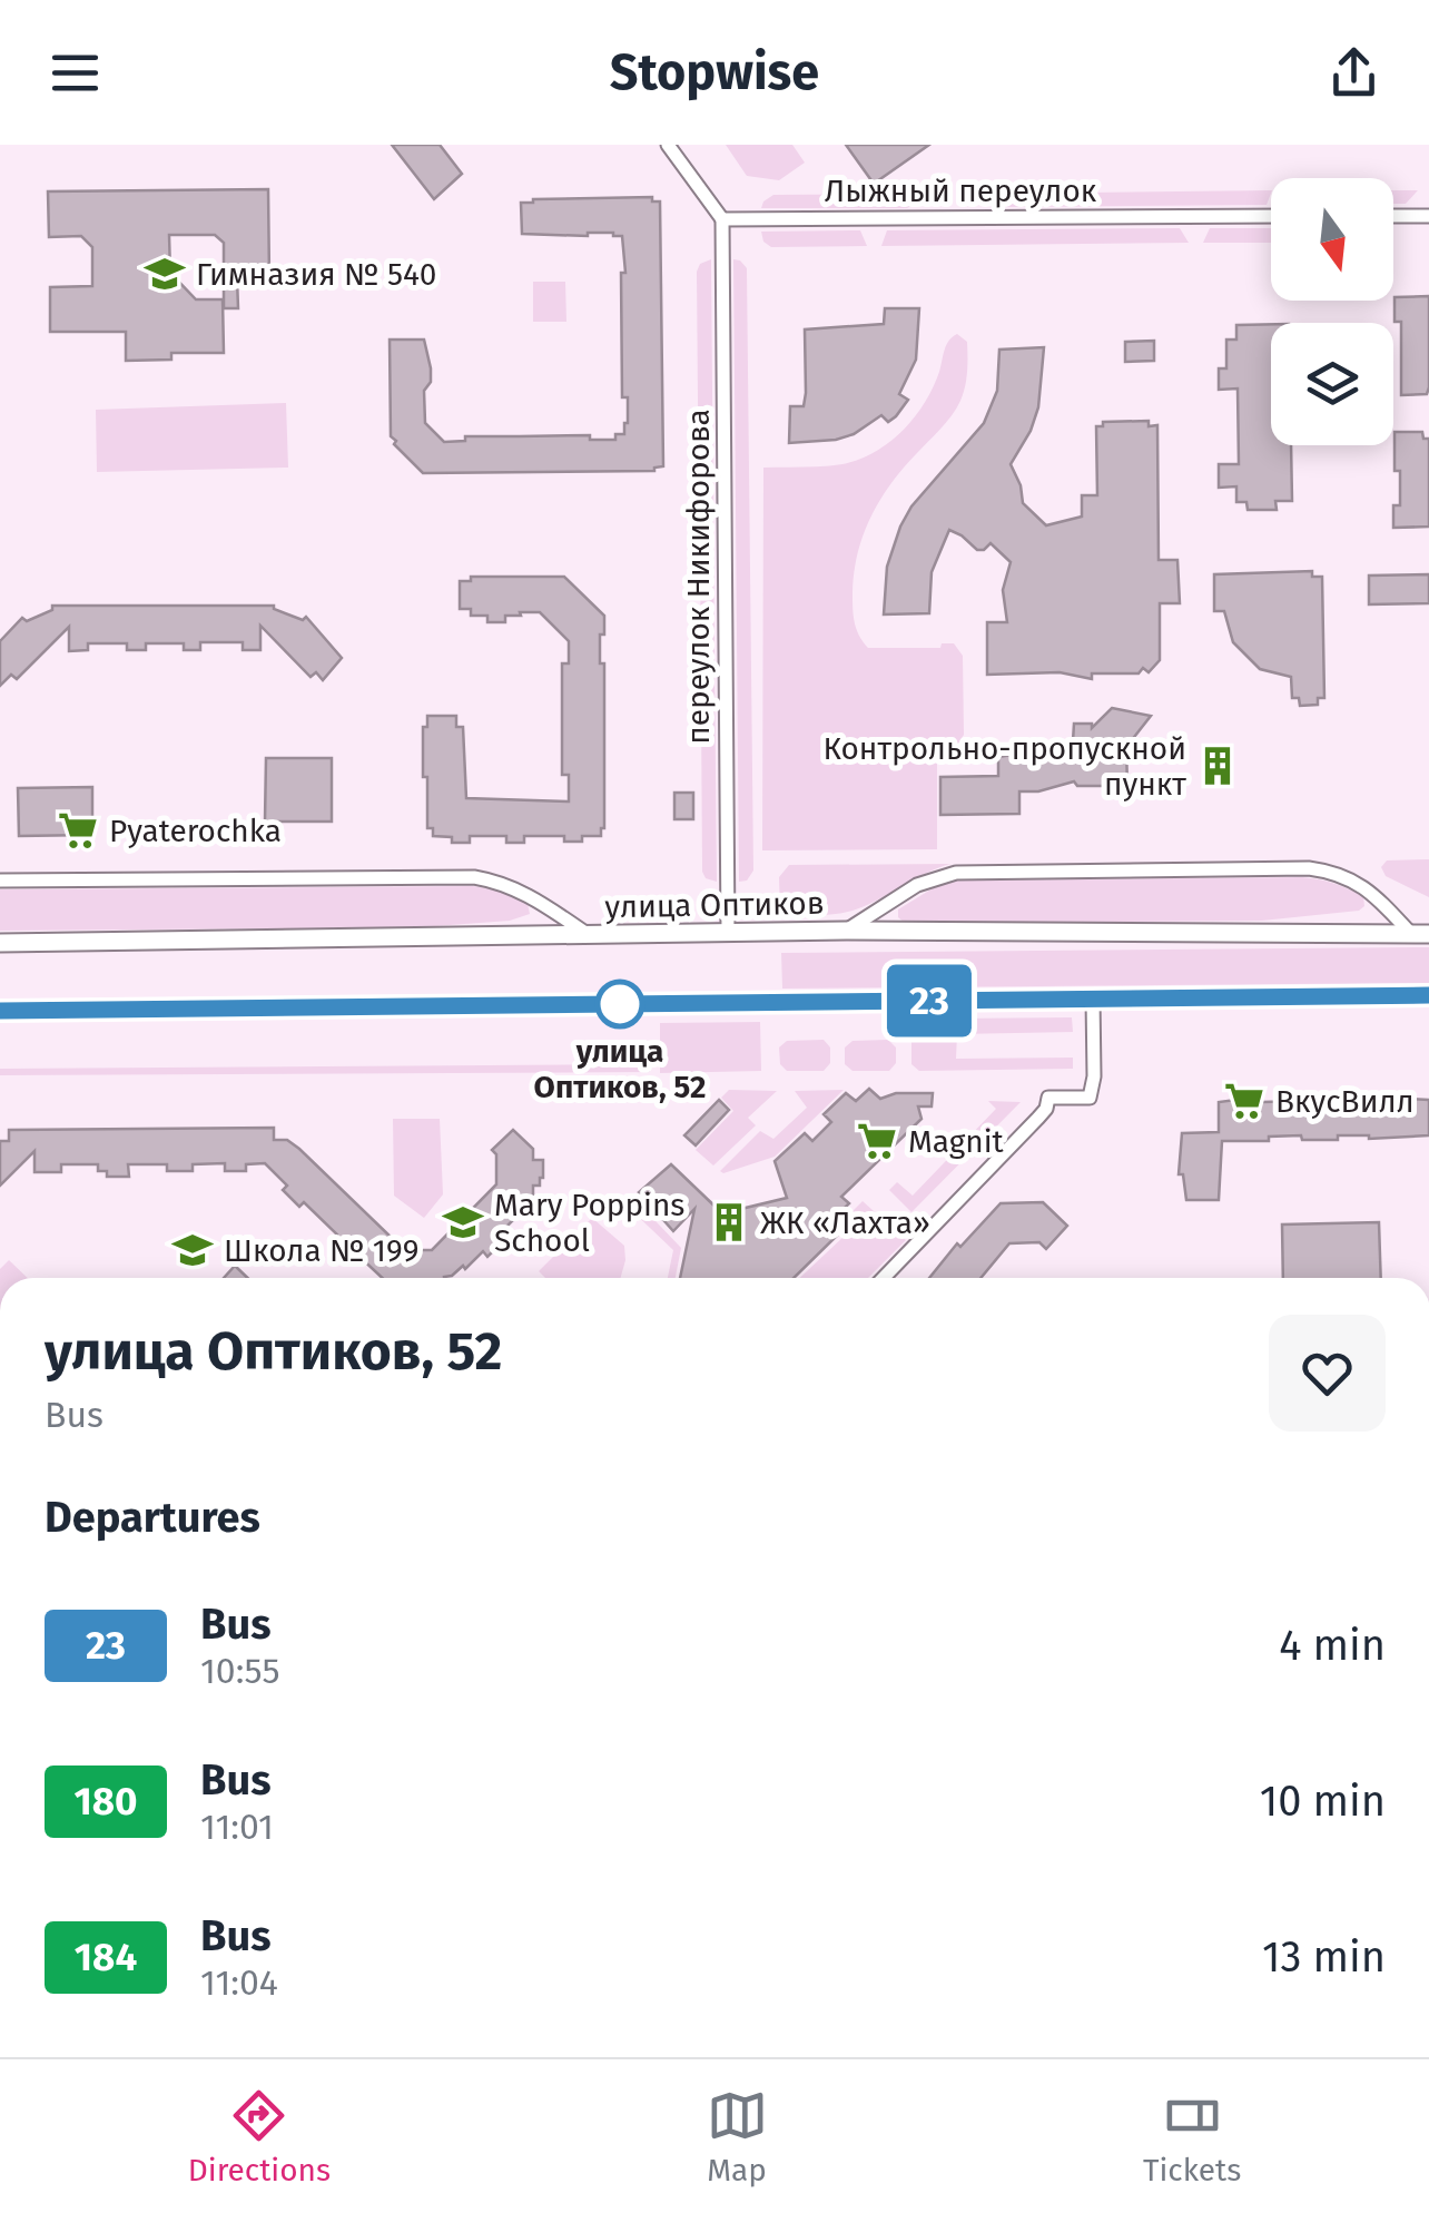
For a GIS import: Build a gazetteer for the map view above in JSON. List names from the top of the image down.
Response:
{
  "streets": {
    "street": ["Лыжный переулок", "переулок Никифорова", "улица Оптиков"]
  },
  "crossings": [
    ["Лыжный переулок", "переулок Никифорова"],
    ["переулок Никифорова", "улица Оптиков"]
  ],
  "places": {
    "school or university": ["Гимназия № 540", "Mary Poppins School", "Школа № 199"],
    "building": ["Контрольно-пропускной пункт", "ЖК «Лахта»"],
    "supermarket": ["Pyaterochka", "ВкусВилл", "Magnit"],
    "other": ["улица Оптиков, 52"]
  },
  "lines": ["bus line 23"],
  "north": "bottom",
  "page": {
    "header": "Stopwise",
    "on_map": "23",
    "heading": [
      ["улица Оптиков, 52", "Bus"],
      "Departures"
    ],
    "list": [
      {
        "mark": "23",
        "name": "Bus",
        "note": "10:55",
        "value": "4 min"
      },
      {
        "mark": "180",
        "name": "Bus",
        "note": "11:01",
        "value": "10 min"
      },
      {
        "mark": "184",
        "name": "Bus",
        "note": "11:04",
        "value": "13 min"
      }
    ],
    "tabs": ["Directions", "Map", "Tickets"]
  }
}
